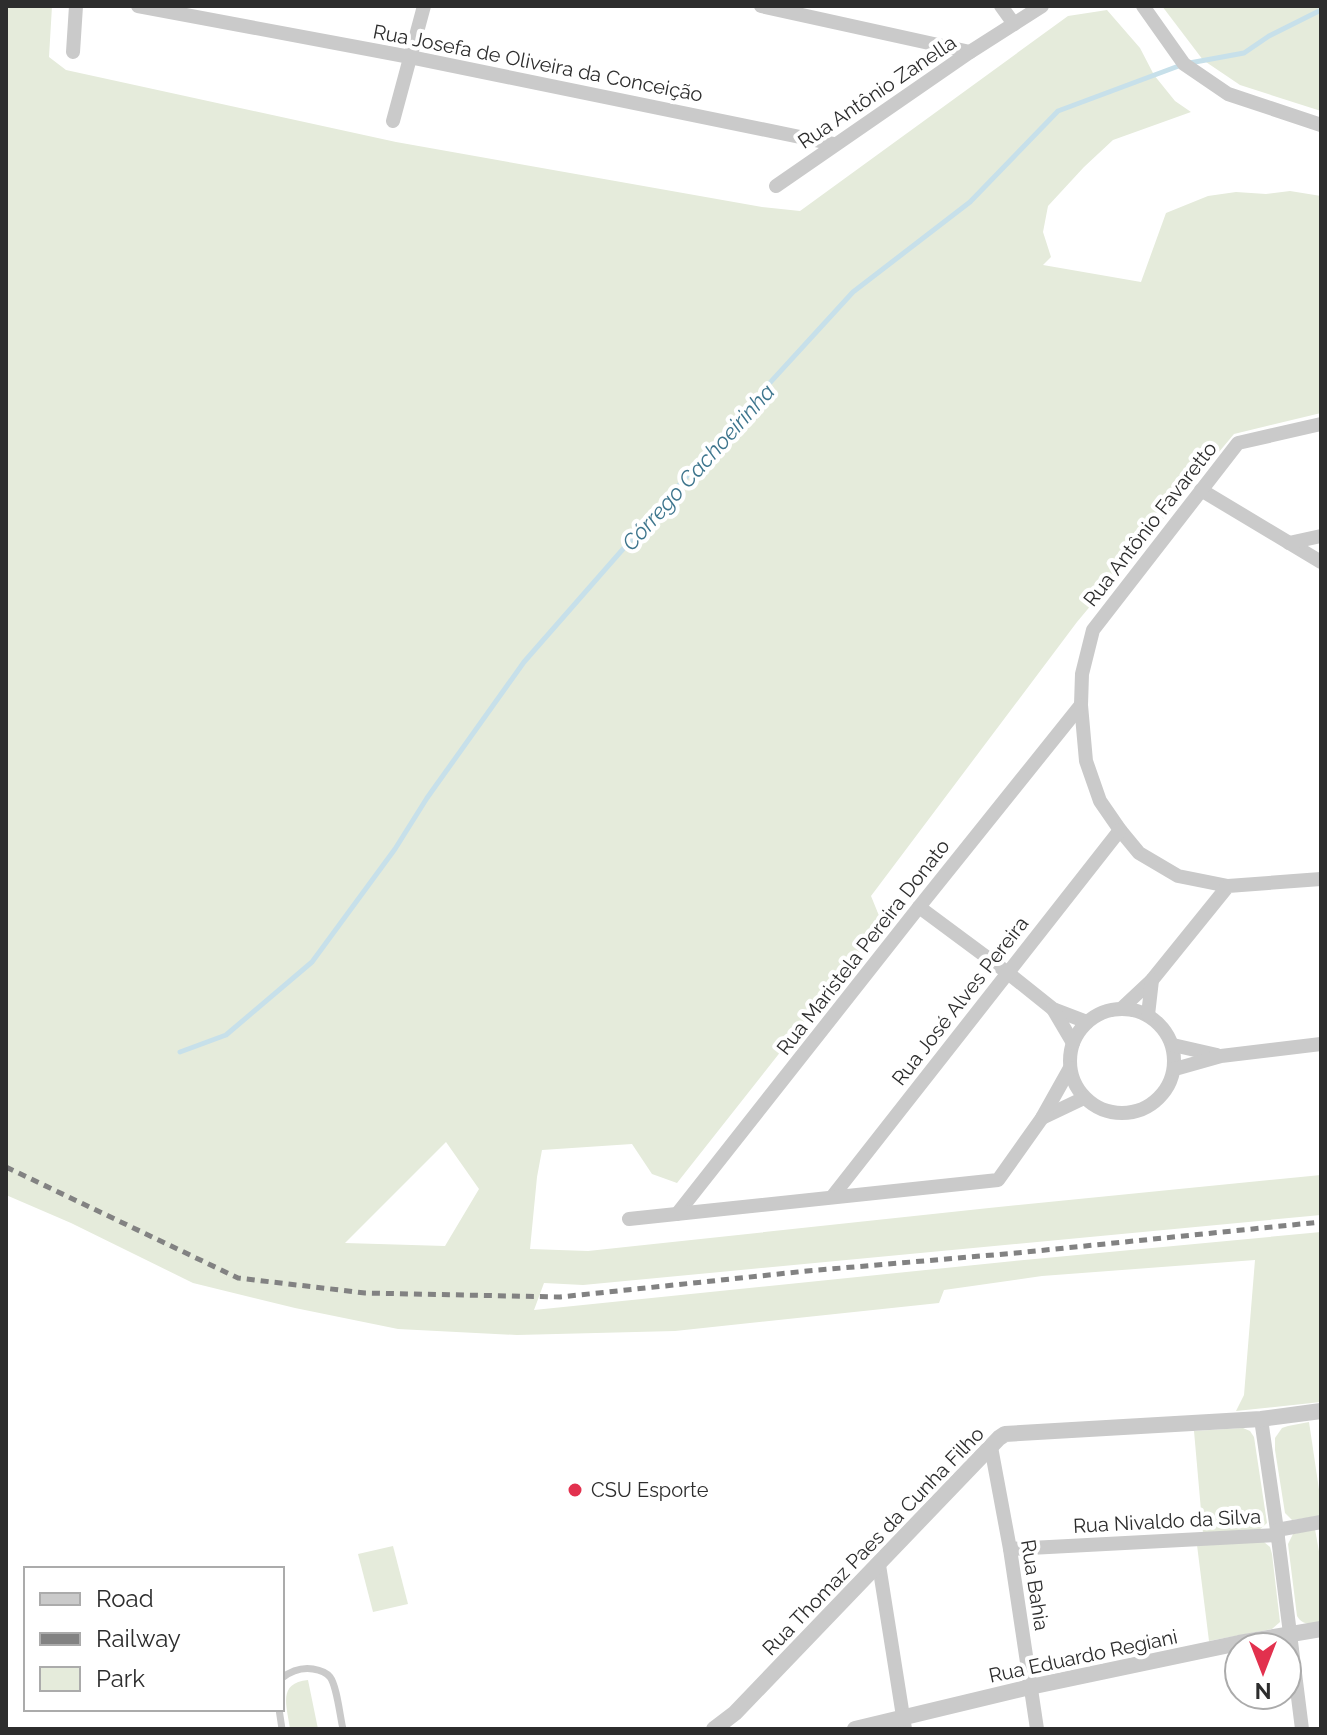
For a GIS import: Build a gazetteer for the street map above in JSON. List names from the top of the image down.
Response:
{
  "streets": {
    "street": [
      "Rua Josefa de Oliveira da Conceição",
      "Rua Antônio Zanella",
      "Rua Antônio Favaretto",
      "Rua Maristela Pereira Donato",
      "Rua José Alves Pereira",
      "Rua Nivaldo da Silva",
      "Rua Thomaz Paes da Cunha Filho",
      "Rua Bahia",
      "Rua Eduardo Regiani"
    ]
  },
  "crossings": [
    ["Rua Josefa de Oliveira da Conceição", "Rua Antônio Zanella"],
    ["Rua Antônio Favaretto", "Rua Maristela Pereira Donato"],
    ["Rua Nivaldo da Silva", "Rua Bahia"],
    ["Rua Thomaz Paes da Cunha Filho", "Rua Bahia"],
    ["Rua Bahia", "Rua Eduardo Regiani"]
  ],
  "water": ["Córrego Cachoeirinha"],
  "places": ["CSU Esporte"],
  "legend": ["Road", "Railway", "Park"],
  "north": "bottom"
}
